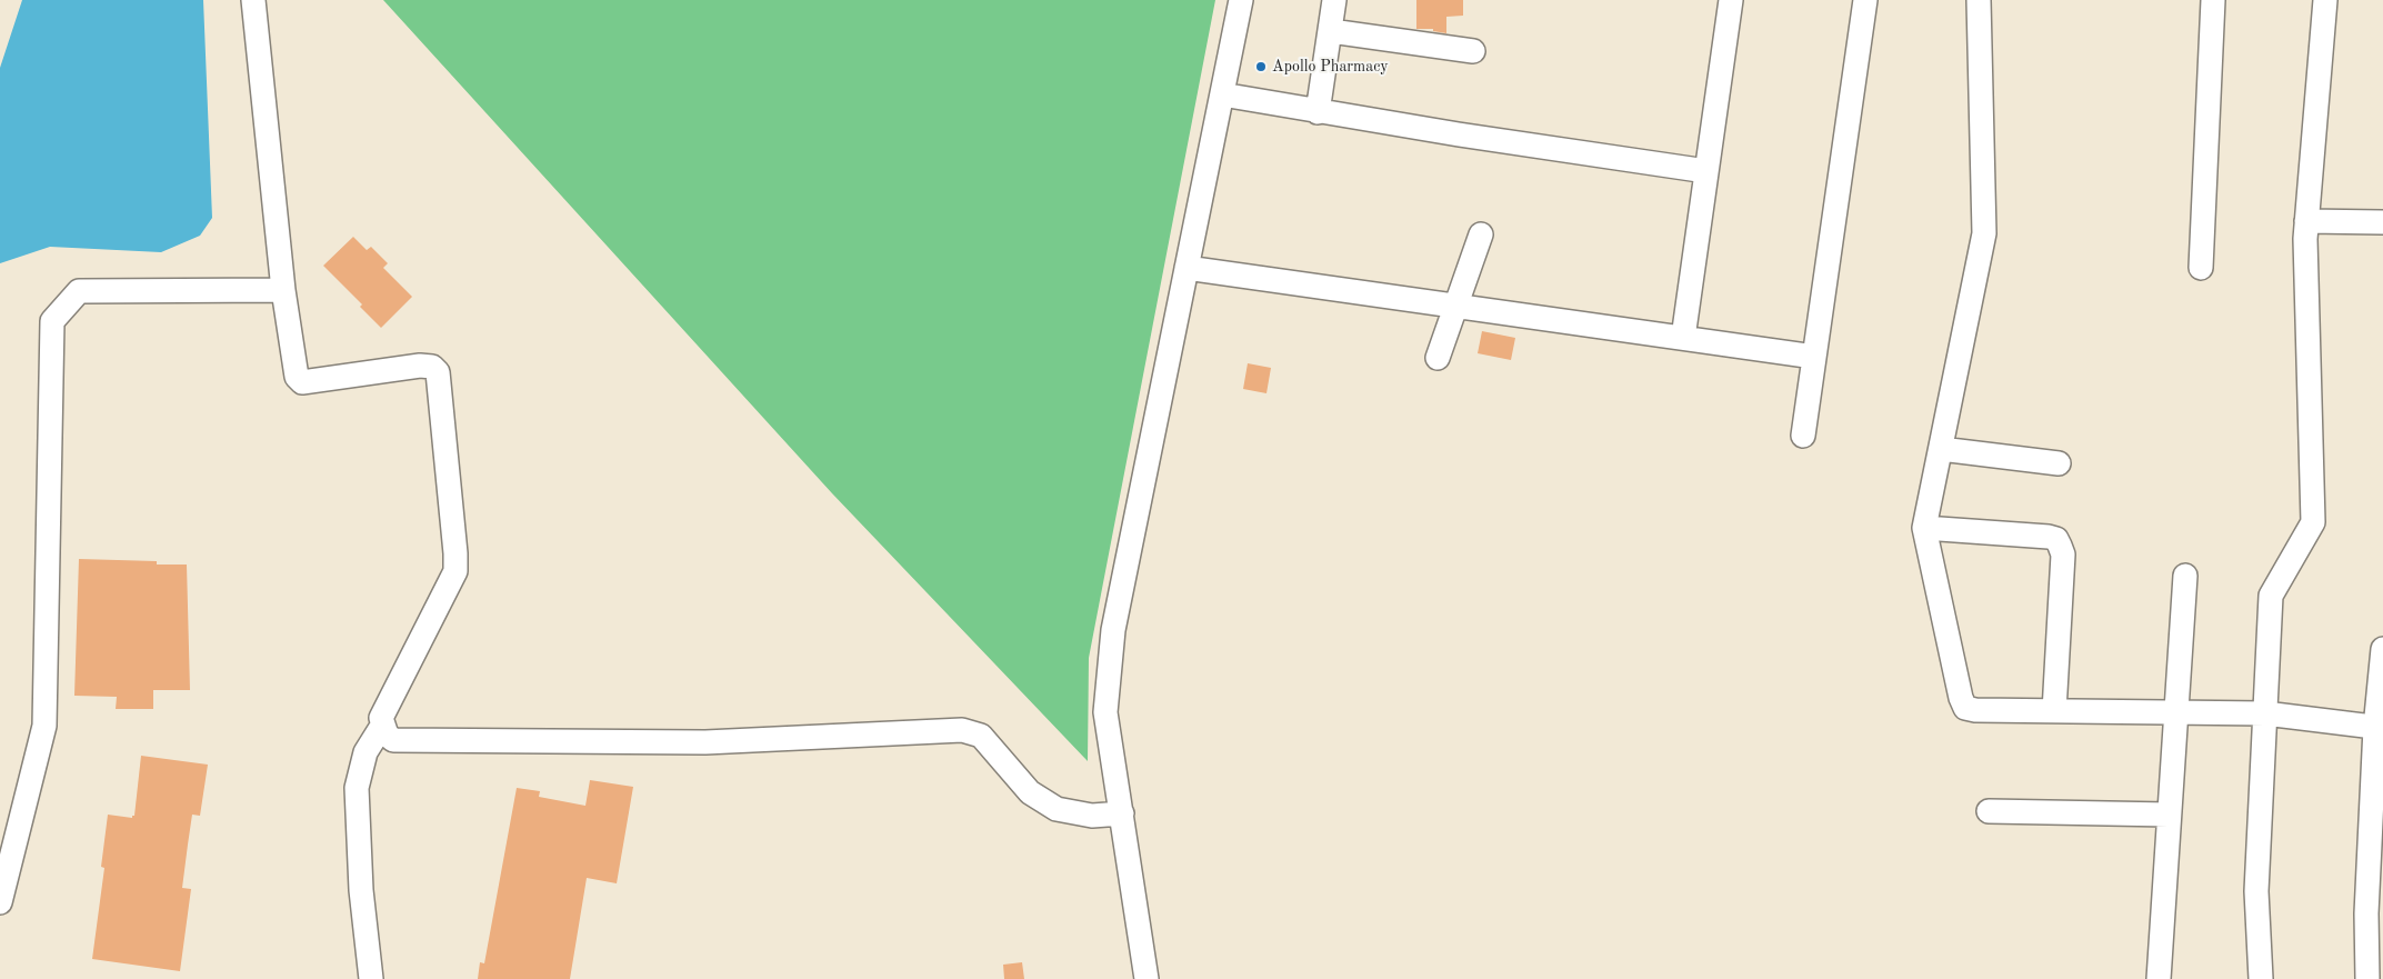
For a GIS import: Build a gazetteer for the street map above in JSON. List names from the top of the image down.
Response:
{
  "places": ["Apollo Pharmacy"]
}
